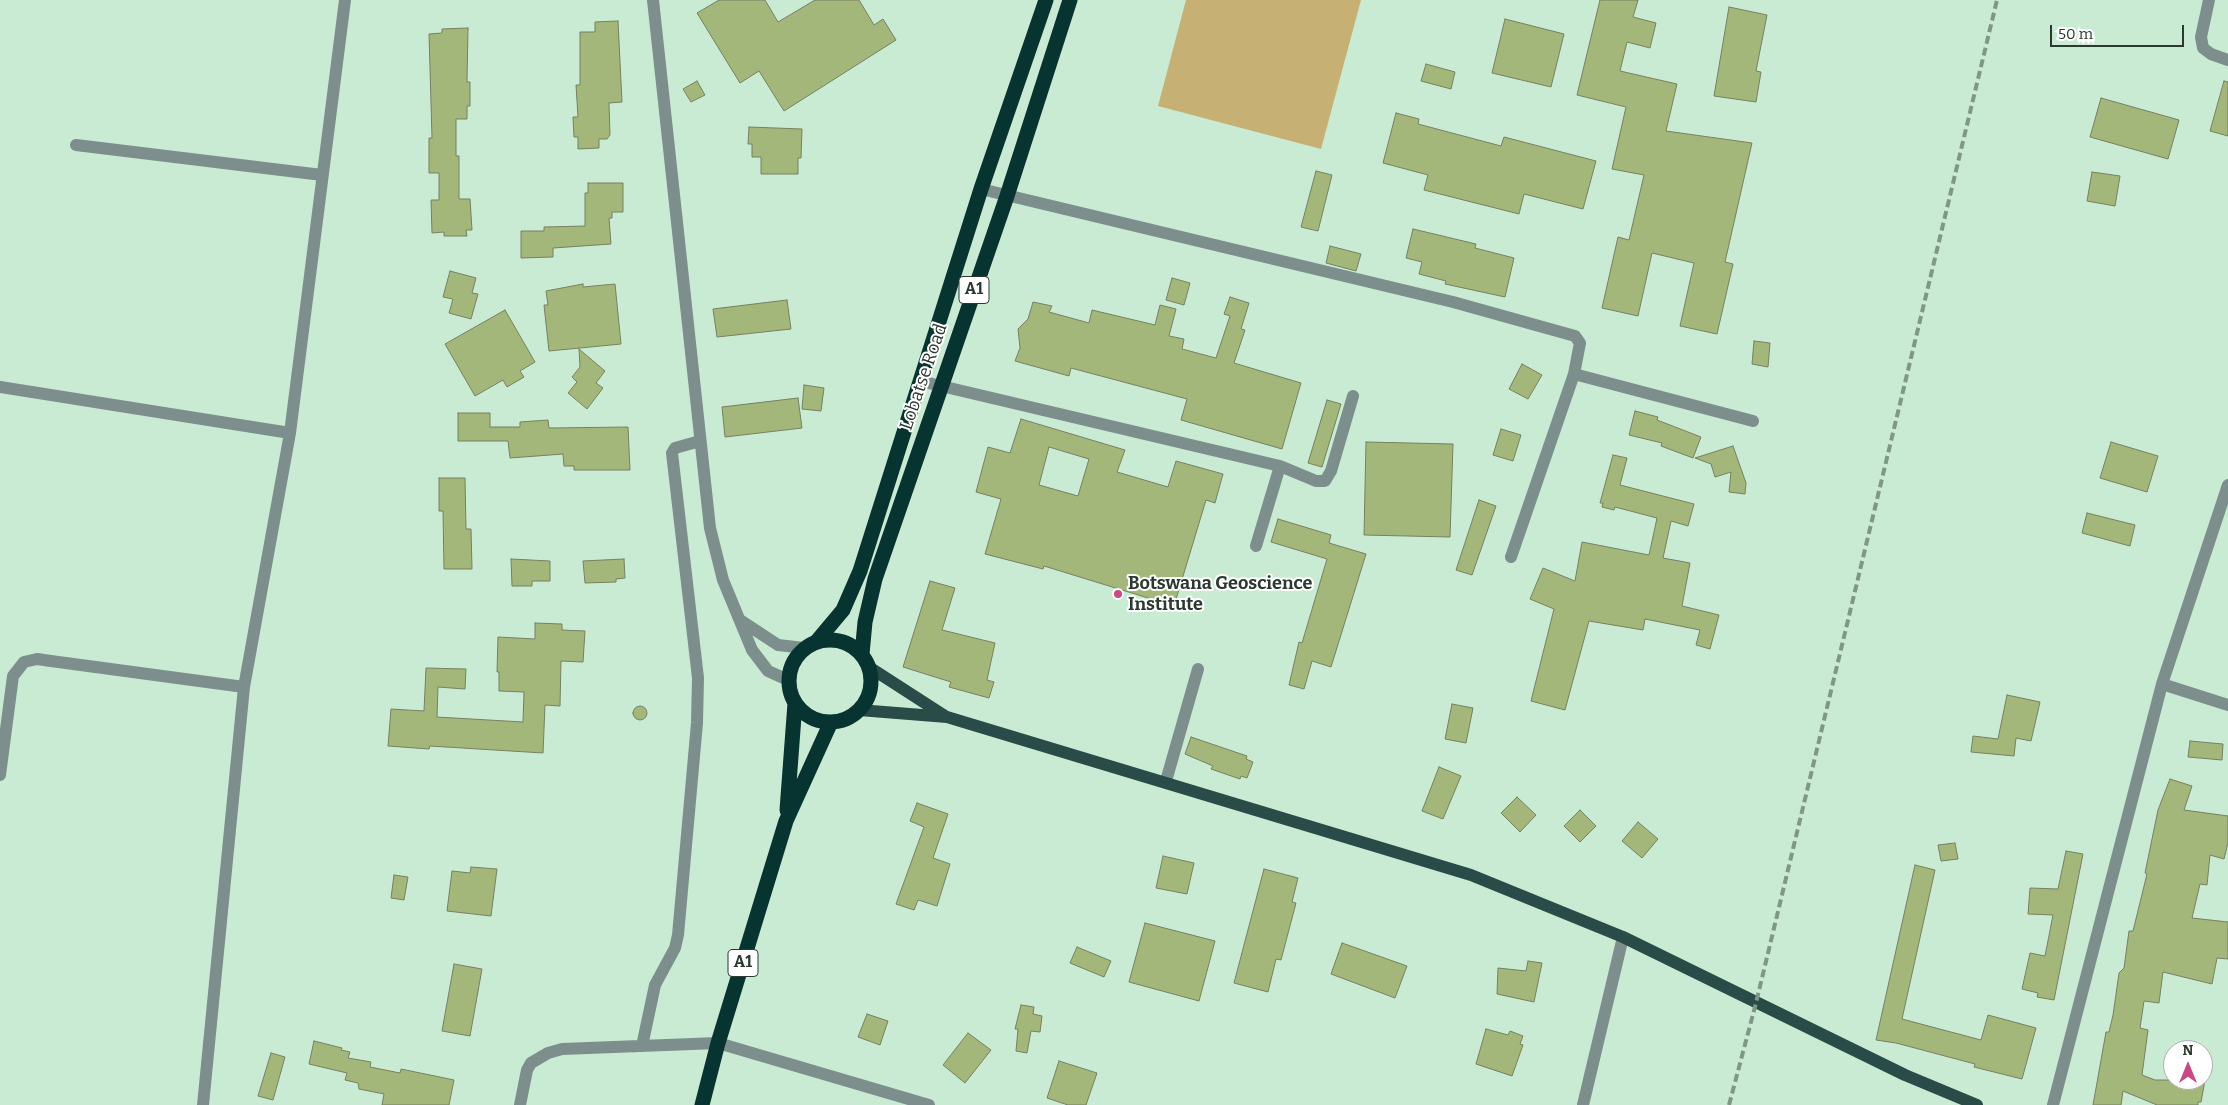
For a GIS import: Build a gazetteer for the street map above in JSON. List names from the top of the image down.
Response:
{
  "streets": {
    "highway": ["A1", "Lobatse Road"]
  },
  "crossings": [
    ["A1", "Lobatse Road"]
  ],
  "places": ["Botswana Geoscience Institute"],
  "scale_bar": "50 m",
  "north": "top"
}
